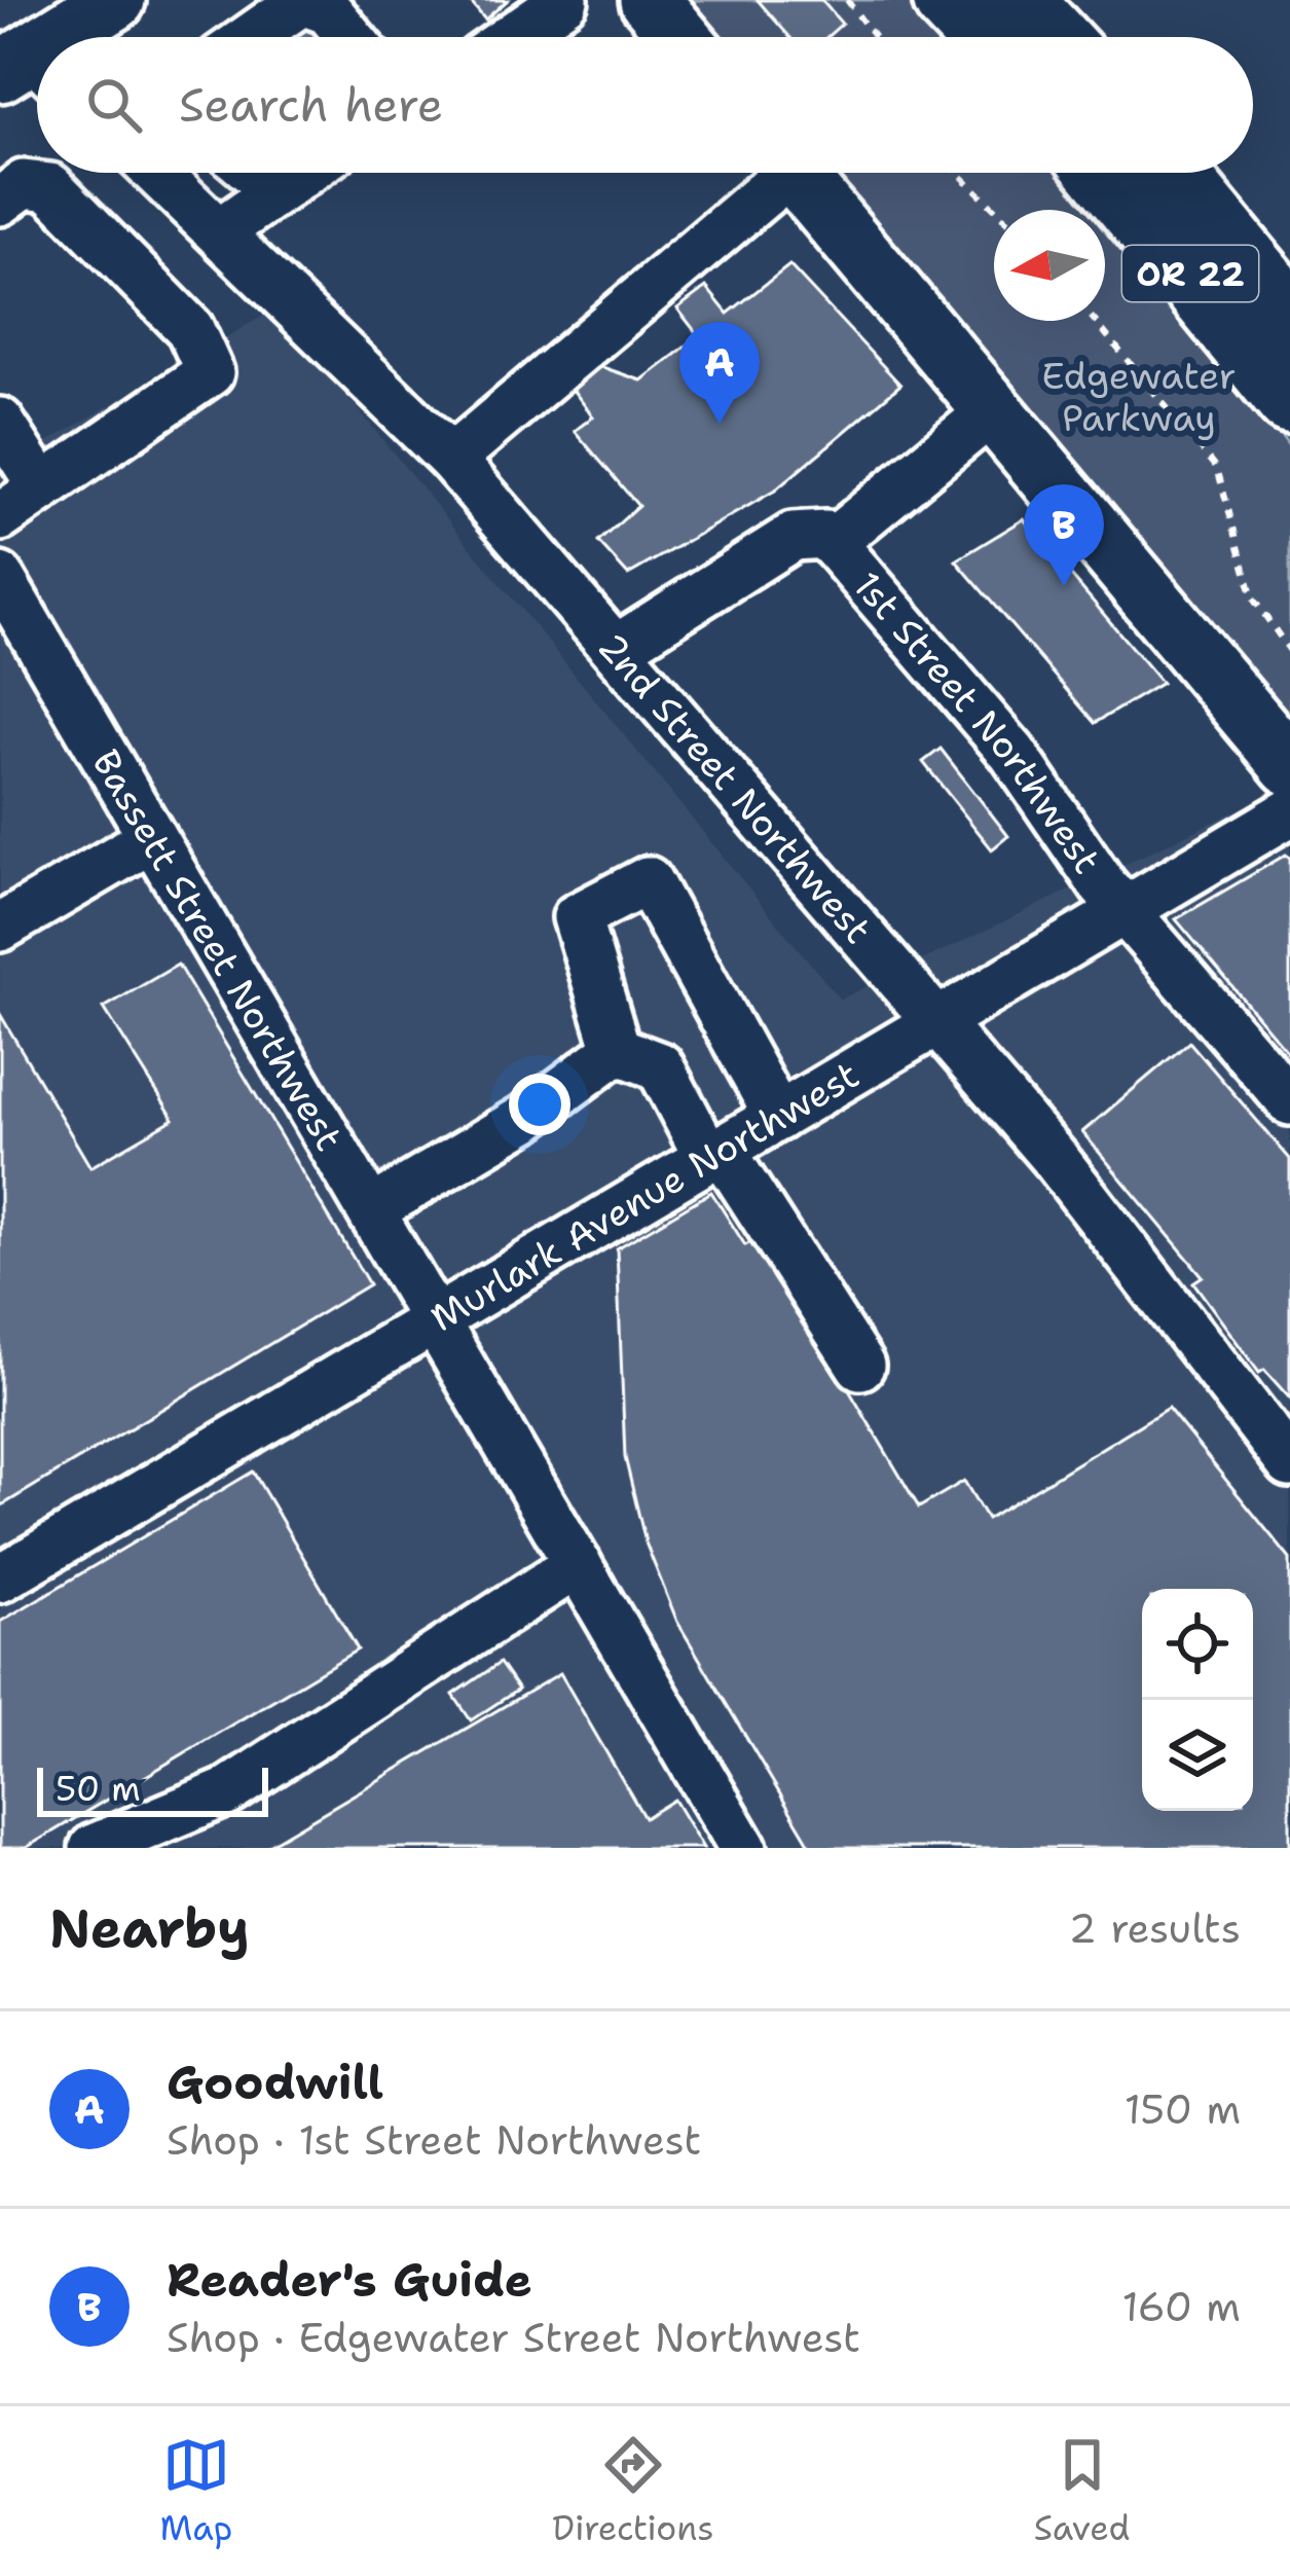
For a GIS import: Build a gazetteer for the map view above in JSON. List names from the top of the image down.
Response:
{
  "streets": {
    "highway": ["OR 22"],
    "street": [
      "1st Street Northwest",
      "2nd Street Northwest",
      "Bassett Street Northwest",
      "Murlark Avenue Northwest"
    ]
  },
  "crossings": [
    ["1st Street Northwest", "Murlark Avenue Northwest"],
    ["2nd Street Northwest", "Murlark Avenue Northwest"],
    ["Bassett Street Northwest", "Murlark Avenue Northwest"]
  ],
  "parks": ["Edgewater Parkway"],
  "scale_bar": "50 m",
  "north": "left",
  "page": {
    "search": "Search here",
    "pins": ["A", "B"],
    "scale": "50 m",
    "heading": ["Nearby", "2 results"],
    "list": [
      {
        "mark": "A",
        "name": "Goodwill",
        "note": "Shop · 1st Street Northwest",
        "value": "150 m"
      },
      {
        "mark": "B",
        "name": "Reader's Guide",
        "note": "Shop · Edgewater Street Northwest",
        "value": "160 m"
      }
    ],
    "nav": ["Map", "Directions", "Saved"]
  }
}
